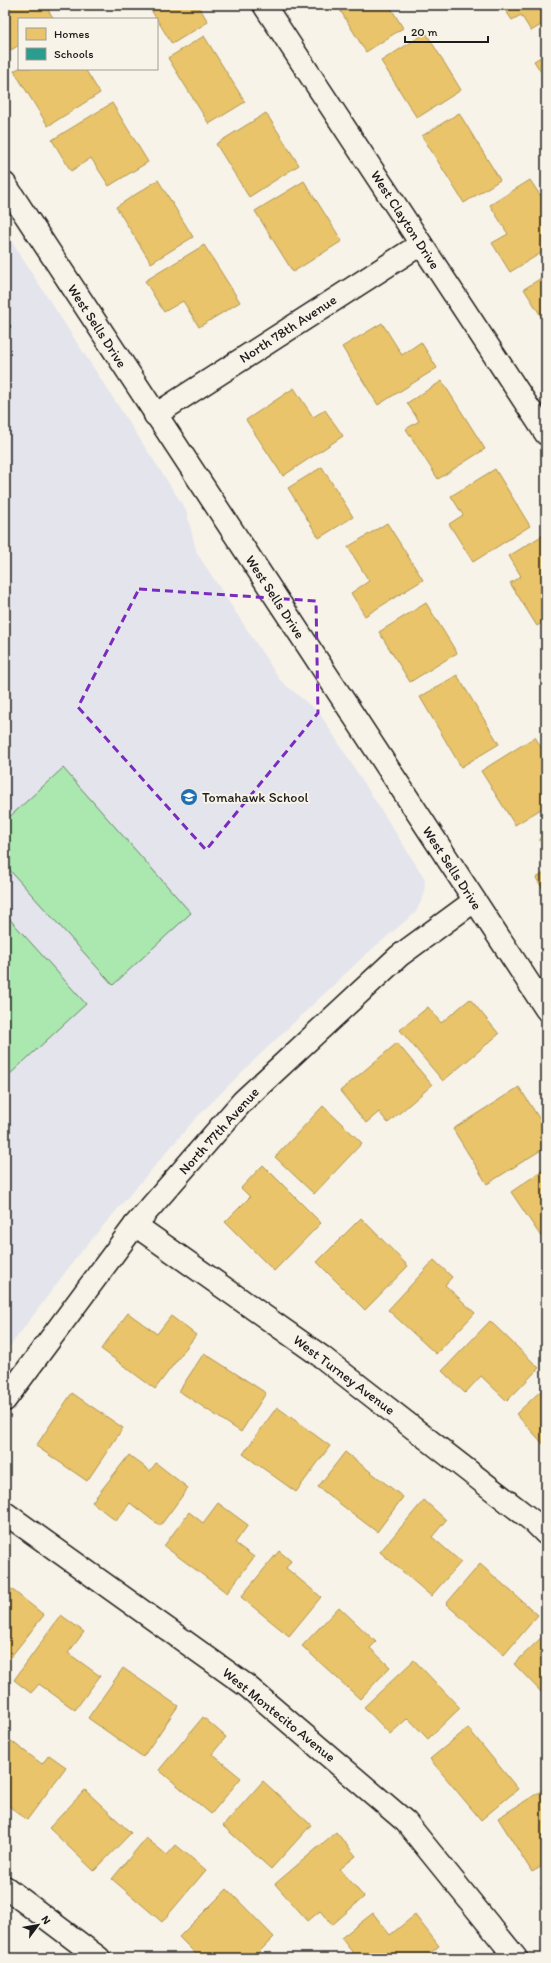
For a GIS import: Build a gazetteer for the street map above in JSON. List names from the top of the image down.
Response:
{
  "streets": {
    "street": [
      "West Clayton Drive",
      "West Sells Drive",
      "North 78th Avenue",
      "North 77th Avenue",
      "West Turney Avenue",
      "West Montecito Avenue"
    ]
  },
  "crossings": [
    ["West Clayton Drive", "North 78th Avenue"],
    ["West Sells Drive", "North 78th Avenue"],
    ["West Sells Drive", "North 77th Avenue"],
    ["North 77th Avenue", "West Turney Avenue"]
  ],
  "places": {
    "school or university": ["Tomahawk School"]
  },
  "legend": ["Homes", "Schools"],
  "scale_bar": "20 m",
  "north": "top right"
}
